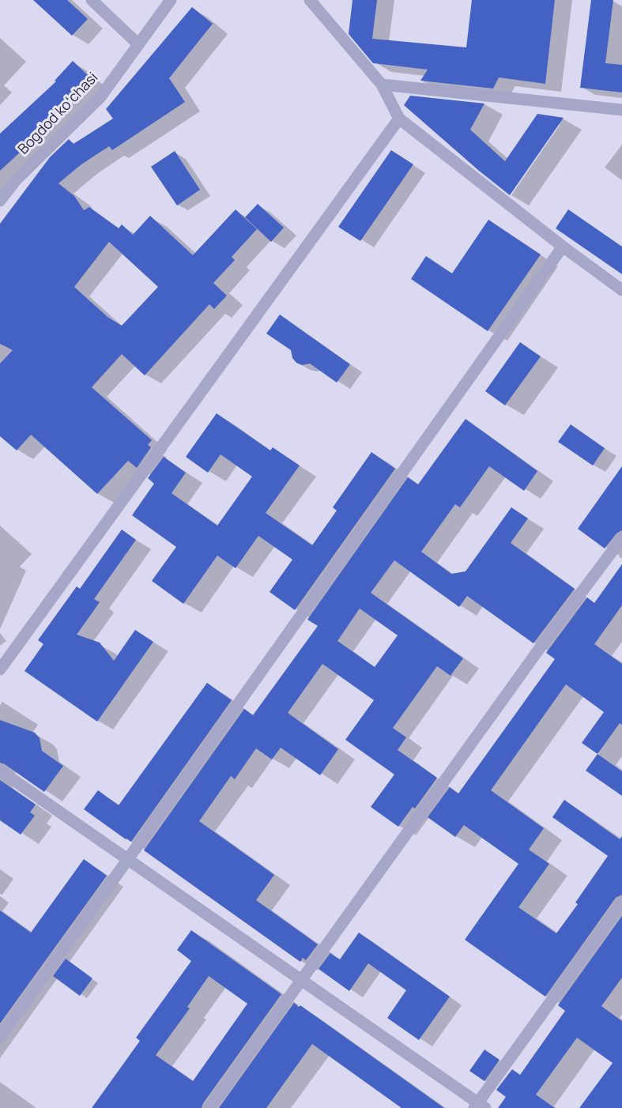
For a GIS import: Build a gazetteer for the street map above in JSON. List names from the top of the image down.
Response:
{
  "streets": {
    "street": ["Bogdod koʻchasi"]
  }
}
